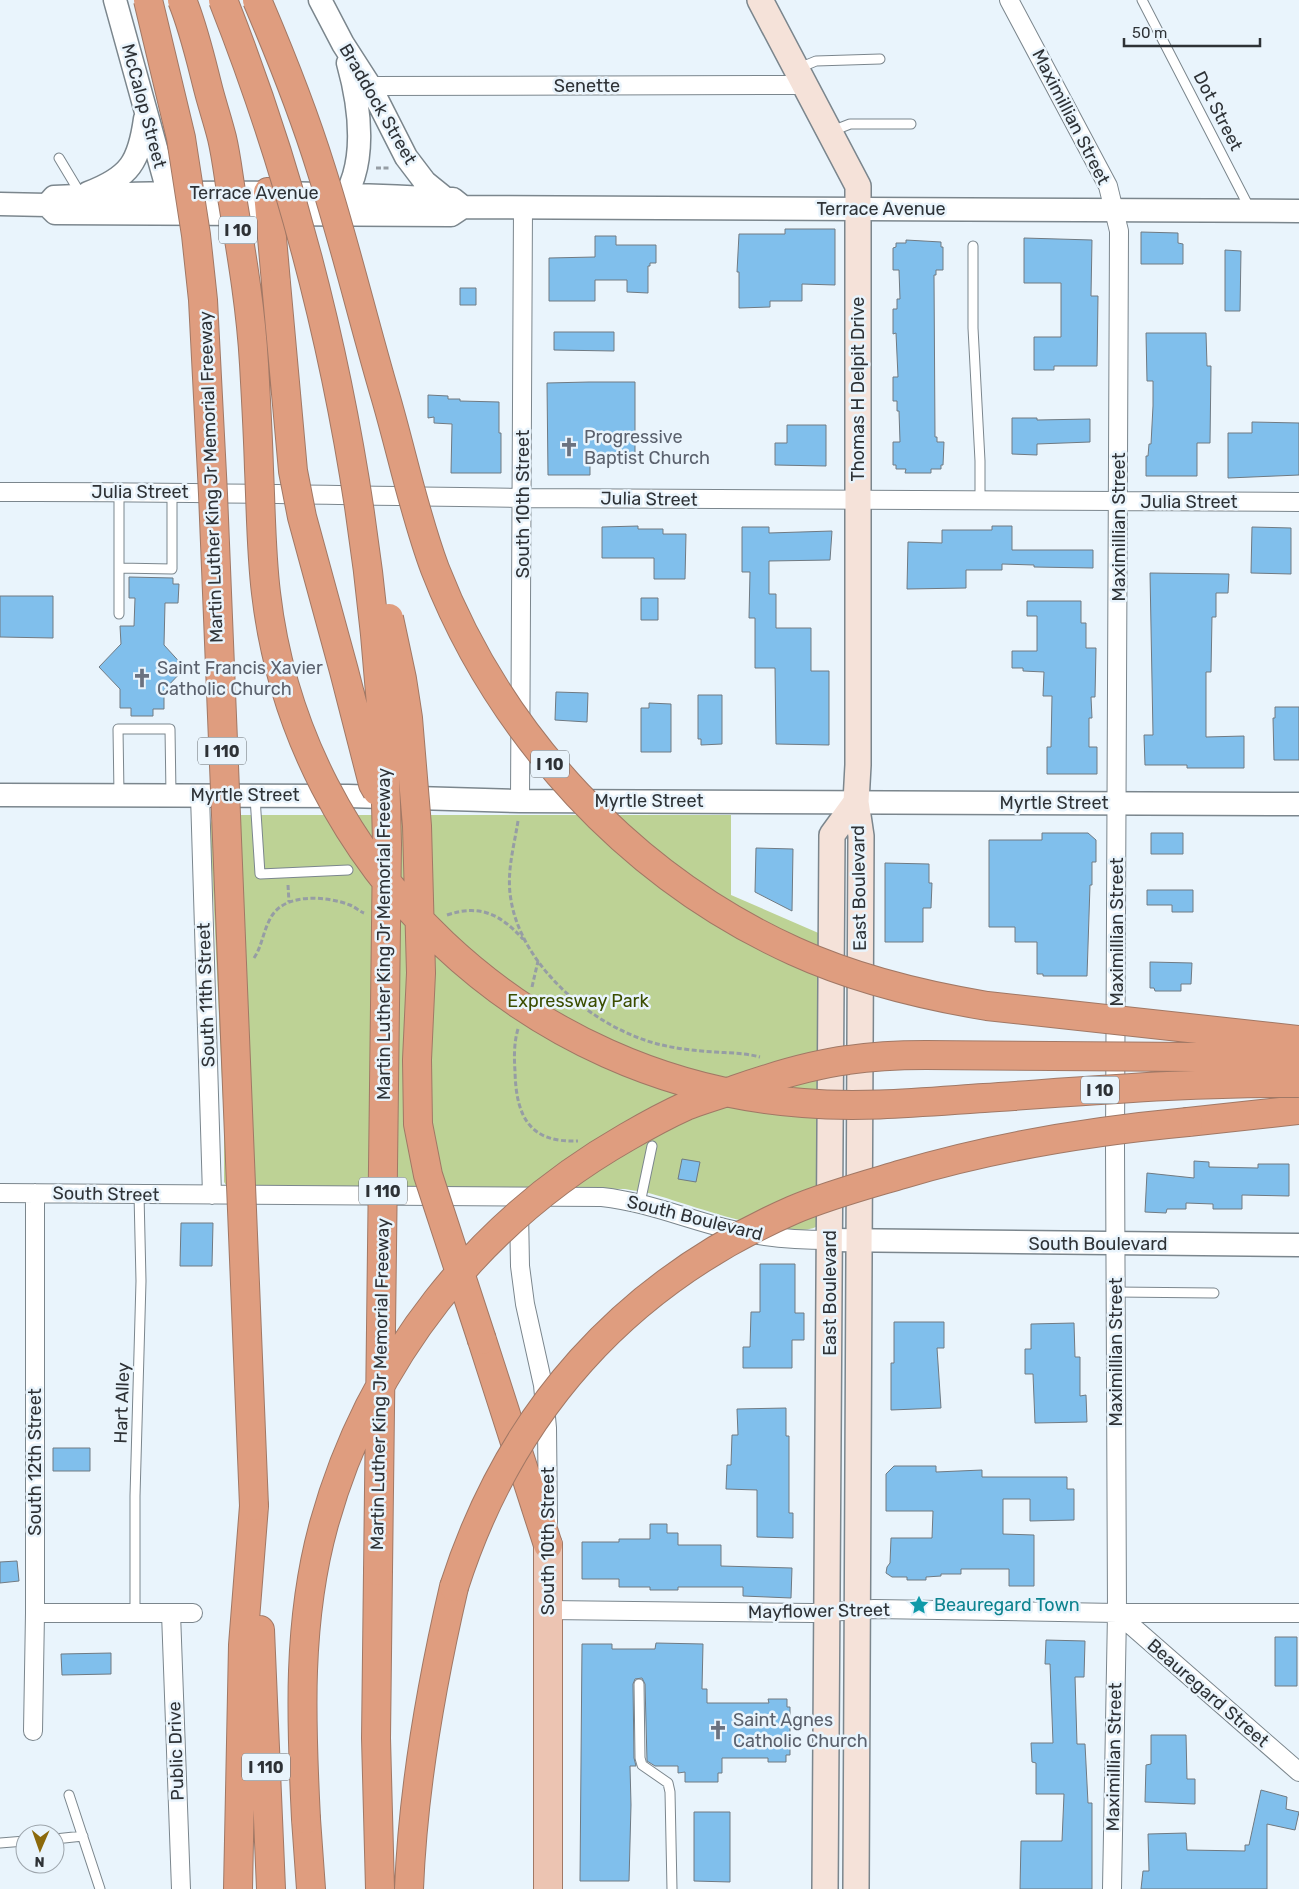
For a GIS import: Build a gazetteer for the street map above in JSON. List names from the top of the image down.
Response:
{
  "streets": {
    "highway": ["I 10", "Martin Luther King Jr Memorial Freeway", "I 110"],
    "main road": ["Thomas H Delpit Drive", "South 10th Street", "East Boulevard"],
    "street": [
      "Senette",
      "Braddock Street",
      "McCalop Street",
      "Maximillian Street",
      "Terrace Avenue",
      "Julia Street",
      "Myrtle Street",
      "South 11th Street",
      "South Street",
      "South Boulevard",
      "South 12th Street",
      "Mayflower Street",
      "Beauregard Street",
      "Public Drive"
    ],
    "lane": ["Dot Street", "Hart Alley"]
  },
  "crossings": [
    ["Senette", "Braddock Street"],
    ["Senette", "Thomas H Delpit Drive"],
    ["Braddock Street", "Terrace Avenue"],
    ["McCalop Street", "Terrace Avenue"],
    ["Dot Street", "Terrace Avenue"],
    ["Maximillian Street", "Terrace Avenue"],
    ["Maximillian Street", "Julia Street"],
    ["Maximillian Street", "Myrtle Street"],
    ["Maximillian Street", "South Boulevard"],
    ["Maximillian Street", "Mayflower Street"],
    ["Maximillian Street", "Beauregard Street"],
    ["Terrace Avenue", "Thomas H Delpit Drive"],
    ["Terrace Avenue", "South 10th Street"],
    ["Thomas H Delpit Drive", "Julia Street"],
    ["Thomas H Delpit Drive", "Myrtle Street"],
    ["Thomas H Delpit Drive", "East Boulevard"],
    ["Martin Luther King Jr Memorial Freeway", "I 110"],
    ["Julia Street", "South 10th Street"],
    ["South 10th Street", "Myrtle Street"],
    ["South 10th Street", "South Boulevard"],
    ["South 10th Street", "Mayflower Street"],
    ["Myrtle Street", "East Boulevard"],
    ["Myrtle Street", "South 11th Street"],
    ["East Boulevard", "South Boulevard"],
    ["East Boulevard", "Mayflower Street"],
    ["South 11th Street", "South Street"],
    ["South 11th Street", "South Boulevard"],
    ["South Street", "South Boulevard"],
    ["South Street", "Hart Alley"],
    ["South Street", "South 12th Street"],
    ["Mayflower Street", "Beauregard Street"]
  ],
  "parks": ["Expressway Park"],
  "places": {
    "church": ["Progressive Baptist Church", "Saint Francis Xavier Catholic Church", "Saint Agnes Catholic Church"],
    "place": ["Beauregard Town"]
  },
  "scale_bar": "50 m",
  "north": "bottom"
}
